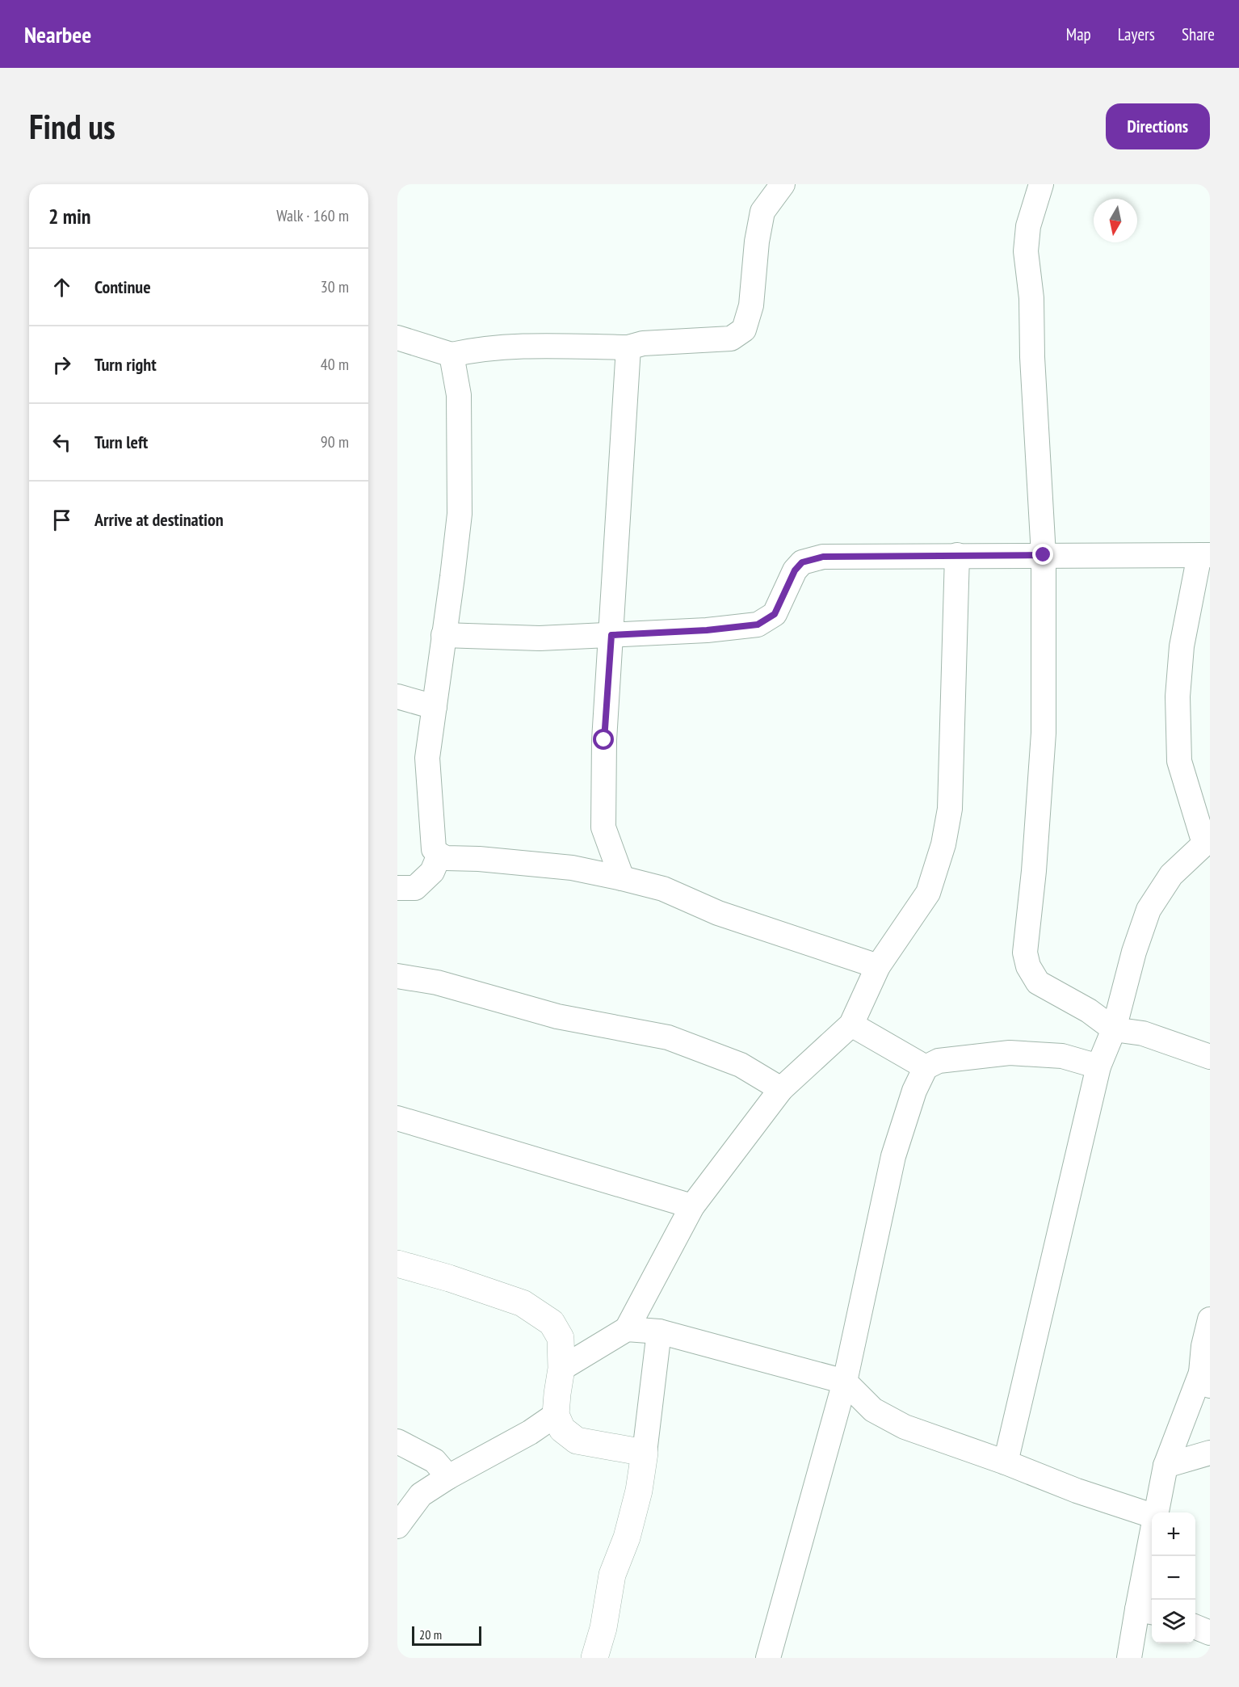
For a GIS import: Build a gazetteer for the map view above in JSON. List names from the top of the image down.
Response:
{
  "scale_bar": "20 m",
  "north": "bottom",
  "page": {
    "header": "Nearbee",
    "nav": ["Map", "Layers", "Share"],
    "buttons": "Directions",
    "title": "Find us",
    "heading": ["2 min", "Walk · 160 m"],
    "list": [
      ["Continue", "30 m"],
      ["Turn right", "40 m"],
      ["Turn left", "90 m"],
      "Arrive at destination"
    ],
    "map_buttons": ["+", "−"],
    "scale": "20 m"
  }
}
